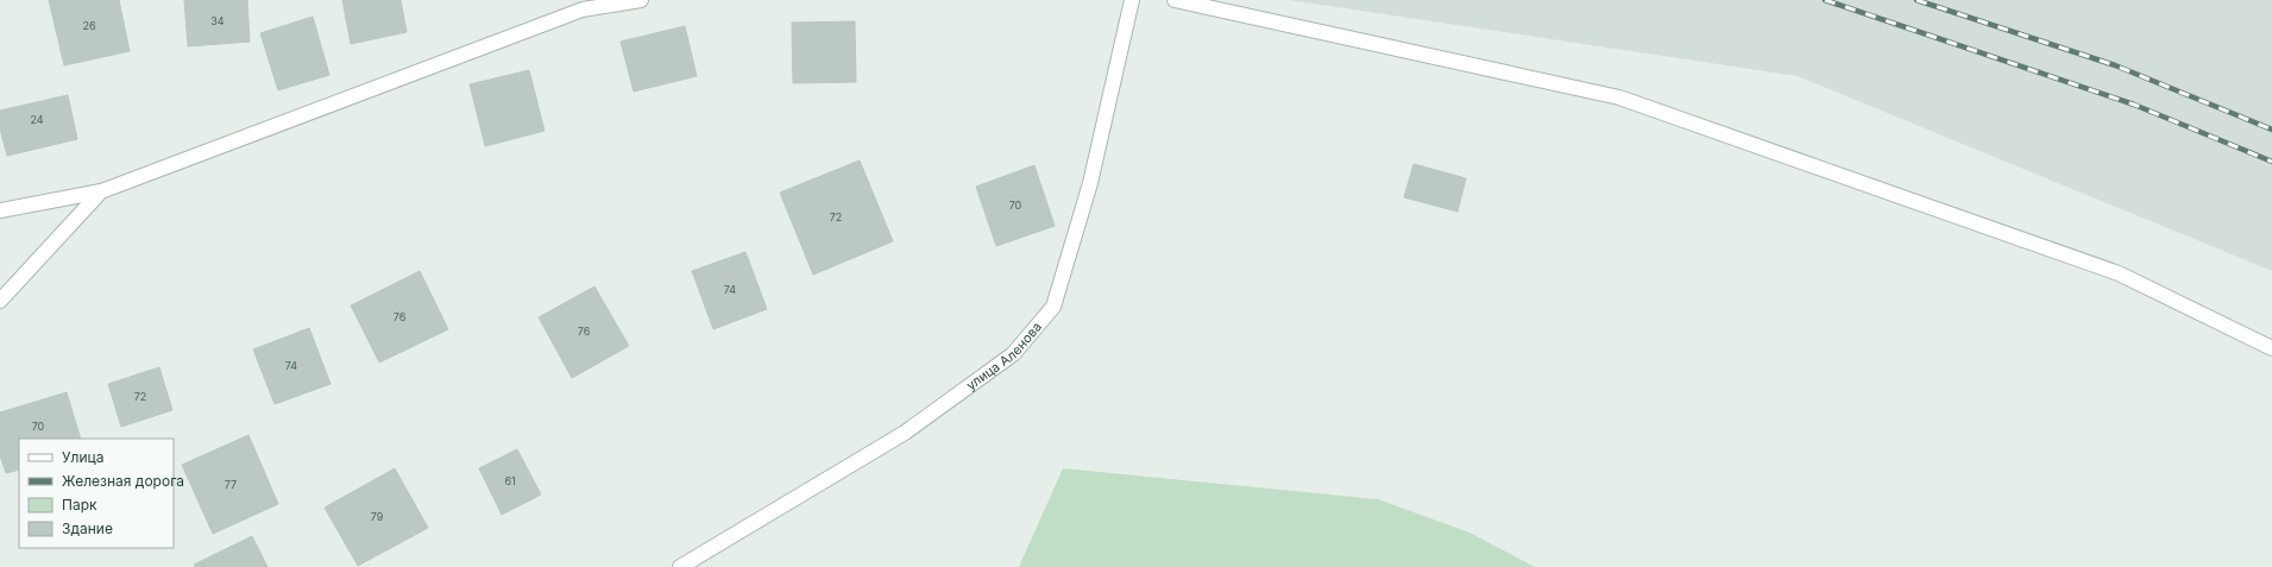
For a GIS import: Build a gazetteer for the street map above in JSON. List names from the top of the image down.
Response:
{
  "streets": {
    "street": ["улица Аленова"]
  },
  "house_numbers": [
    "34",
    "26",
    "24",
    "70",
    "72",
    "74",
    "76",
    "76",
    "74",
    "72",
    "70",
    "61",
    "77",
    "79"
  ],
  "legend": [
    "Улица",
    "Железная дорога",
    "Парк",
    "Здание"
  ]
}
